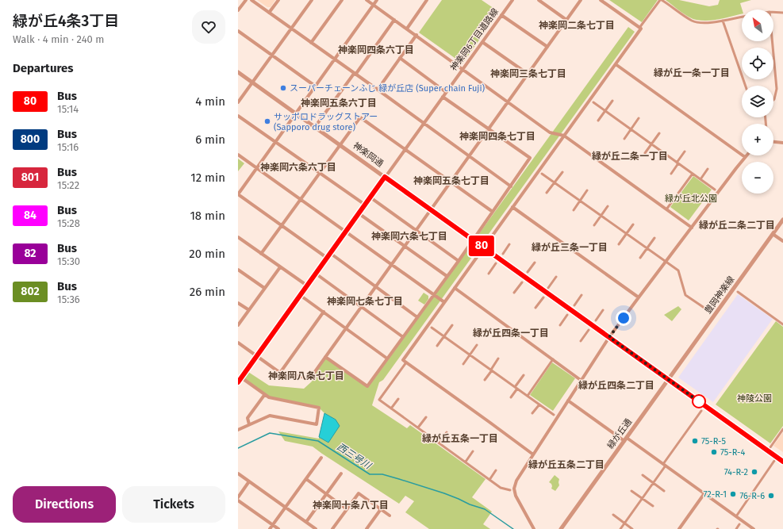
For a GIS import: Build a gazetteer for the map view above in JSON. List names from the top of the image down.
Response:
{
  "streets": {
    "street": [
      "神楽岡6丁目道路線",
      "神楽岡通",
      "豊岡神楽線",
      "緑が丘通"
    ]
  },
  "crossings": [
    ["神楽岡6丁目道路線", "神楽岡通"],
    ["神楽岡通", "豊岡神楽線"],
    ["神楽岡通", "緑が丘通"],
    ["豊岡神楽線", "緑が丘通"]
  ],
  "districts": [
    "神楽岡二条七丁目",
    "神楽岡四条六丁目",
    "緑が丘一条一丁目",
    "神楽岡三条七丁目",
    "神楽岡五条六丁目",
    "神楽岡四条七丁目",
    "緑が丘二条一丁目",
    "神楽岡六条六丁目",
    "神楽岡五条七丁目",
    "緑が丘二条二丁目",
    "神楽岡六条七丁目",
    "緑が丘三条一丁目",
    "神楽岡七条七丁目",
    "緑が丘四条一丁目",
    "神楽岡八条七丁目",
    "緑が丘四条二丁目",
    "緑が丘五条一丁目",
    "緑が丘五条二丁目",
    "神楽岡十条八丁目"
  ],
  "water": ["西三号川"],
  "parks": ["緑が丘北公園", "神陵公園"],
  "places": [
    "スーパーチェーンふじ 緑が丘店 (Super chain Fuji)",
    "サッポロドラッグストアー (Sapporo drug store)",
    "75-R-5",
    "75-R-4",
    "74-R-2",
    "72-R-1",
    "76-R-6"
  ],
  "lines": ["bus line 80"],
  "north": "top left",
  "page": {
    "heading": [
      ["緑が丘4条3丁目", "Walk · 4 min · 240 m"],
      "Departures"
    ],
    "on_map": "80",
    "map_buttons": ["+", "−"],
    "list": [
      {
        "mark": "80",
        "name": "Bus",
        "note": "15:14",
        "value": "4 min"
      },
      {
        "mark": "800",
        "name": "Bus",
        "note": "15:16",
        "value": "6 min"
      },
      {
        "mark": "801",
        "name": "Bus",
        "note": "15:22",
        "value": "12 min"
      },
      {
        "mark": "84",
        "name": "Bus",
        "note": "15:28",
        "value": "18 min"
      },
      {
        "mark": "82",
        "name": "Bus",
        "note": "15:30",
        "value": "20 min"
      },
      {
        "mark": "802",
        "name": "Bus",
        "note": "15:36",
        "value": "26 min"
      }
    ],
    "buttons": ["Directions", "Tickets"]
  }
}
